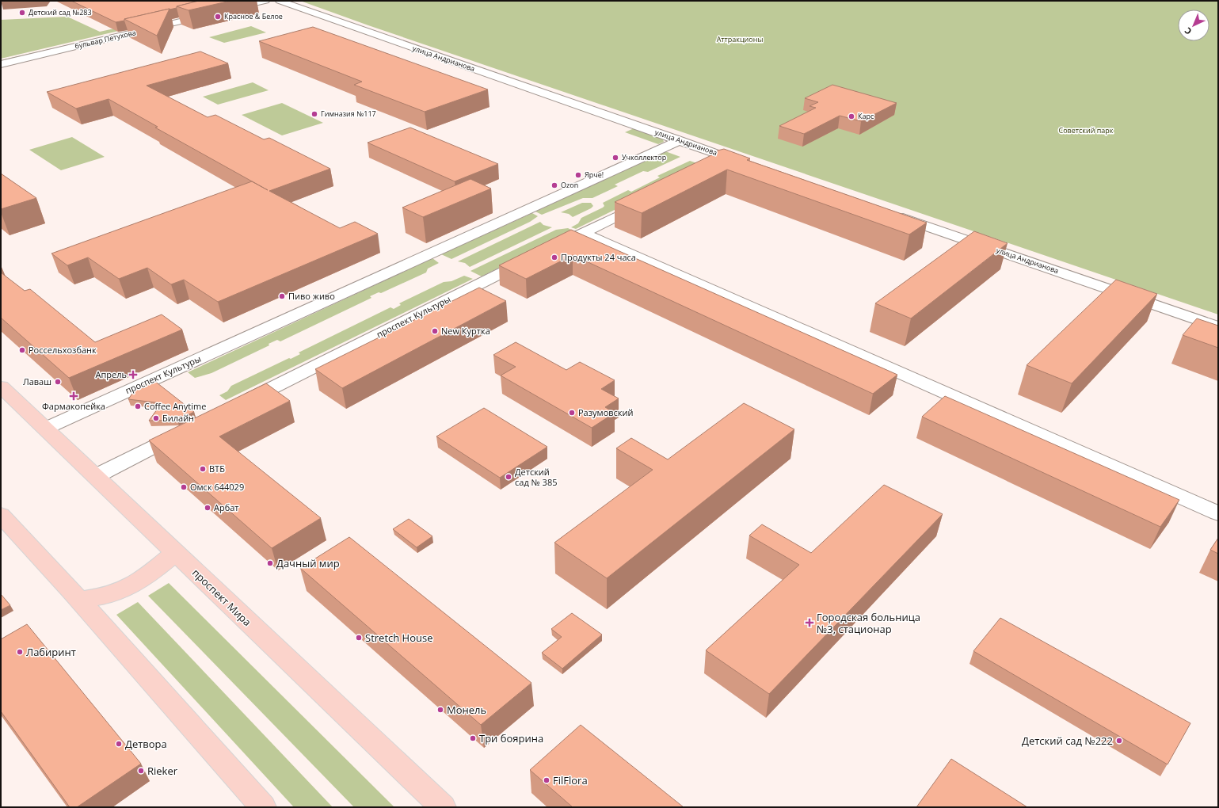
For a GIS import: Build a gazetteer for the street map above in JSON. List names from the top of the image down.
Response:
{
  "streets": {
    "main road": ["проспект Мира"],
    "street": ["бульвар Петухова", "улица Андрианова", "проспект Культуры"]
  },
  "crossings": [
    ["улица Андрианова", "проспект Культуры"],
    ["проспект Культуры", "проспект Мира"]
  ],
  "parks": ["Аттракционы", "Советский парк"],
  "places": {
    "other": [
      "Детский сад №283",
      "Красное & Белое",
      "Гимназия №117",
      "Карс",
      "Учколлектор",
      "Ярче!",
      "Ozon",
      "Продукты 24 часа",
      "Пиво живо",
      "New Куртка",
      "Россельхозбанк",
      "Лаваш",
      "Coffee Anytime",
      "Разумовский",
      "Билайн",
      "ВТБ",
      "Детский сад № 385",
      "Омск 644029",
      "Арбат",
      "Дачный мир",
      "Stretch House",
      "Лабиринт",
      "Монель",
      "Три боярина",
      "Детский сад №222",
      "Детвора",
      "Rieker",
      "FilFlora"
    ],
    "health": ["Апрель", "Фармакопейка", "Городская больница №3, стационар"]
  },
  "north": "bottom left"
}
